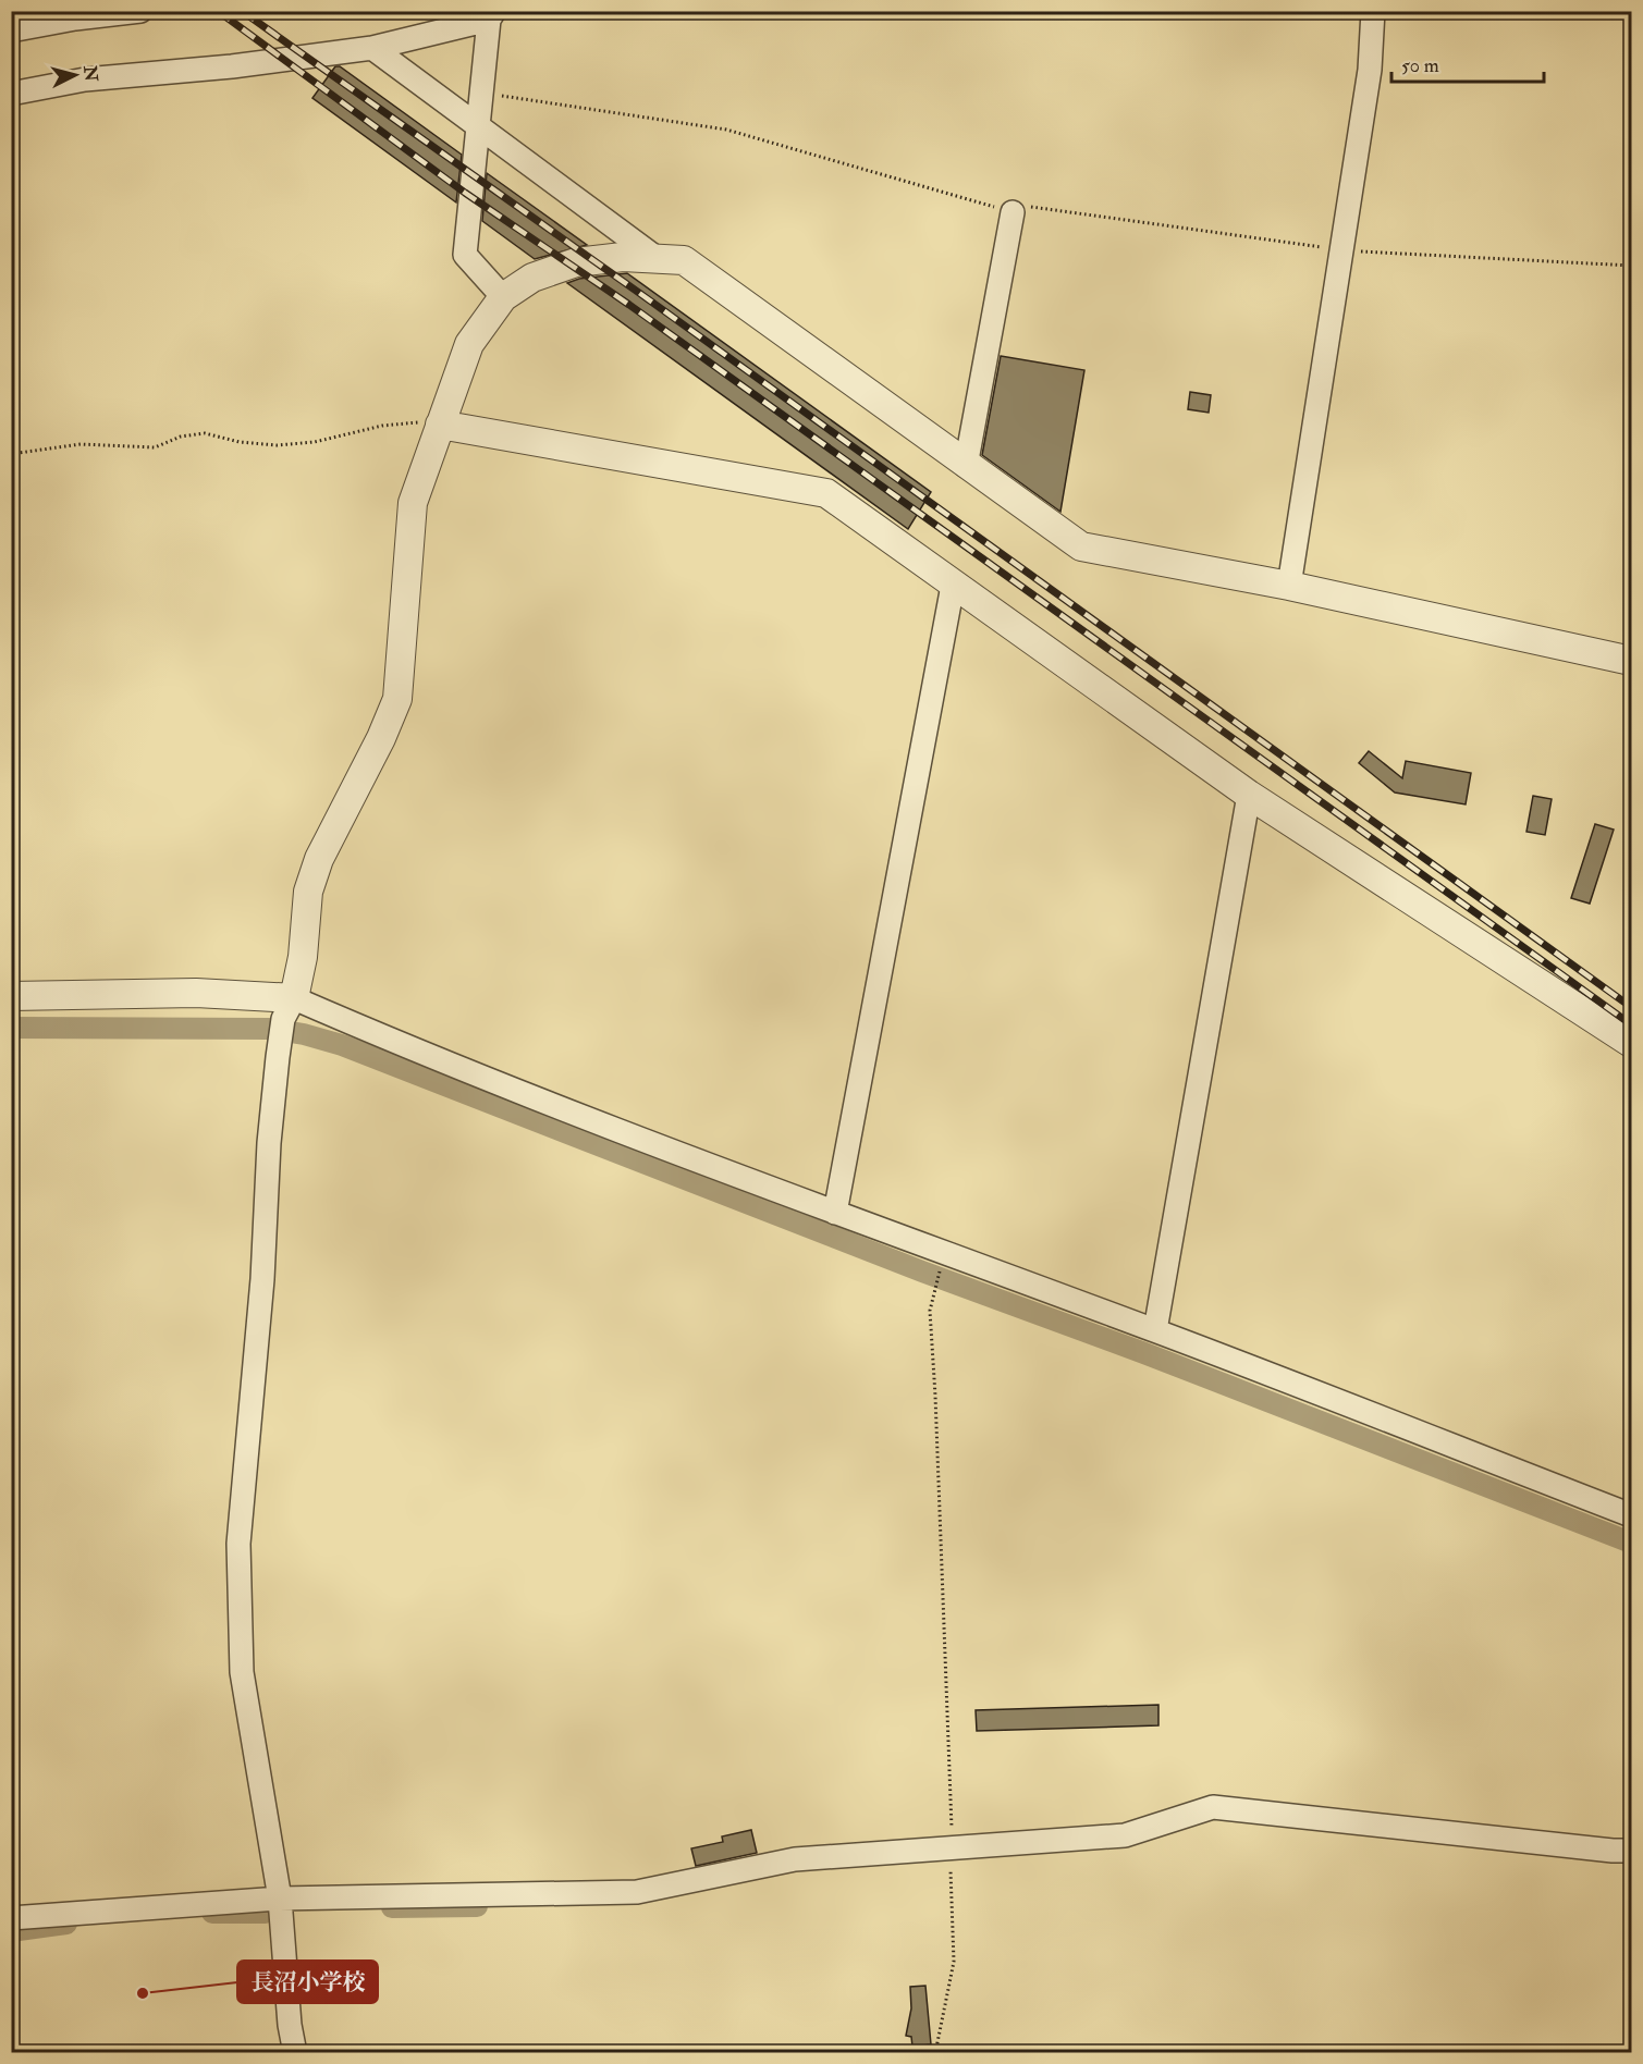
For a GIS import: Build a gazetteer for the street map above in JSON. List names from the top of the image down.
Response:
{
  "places": ["長沼小学校"],
  "scale_bar": "50 m",
  "north": "right"
}
